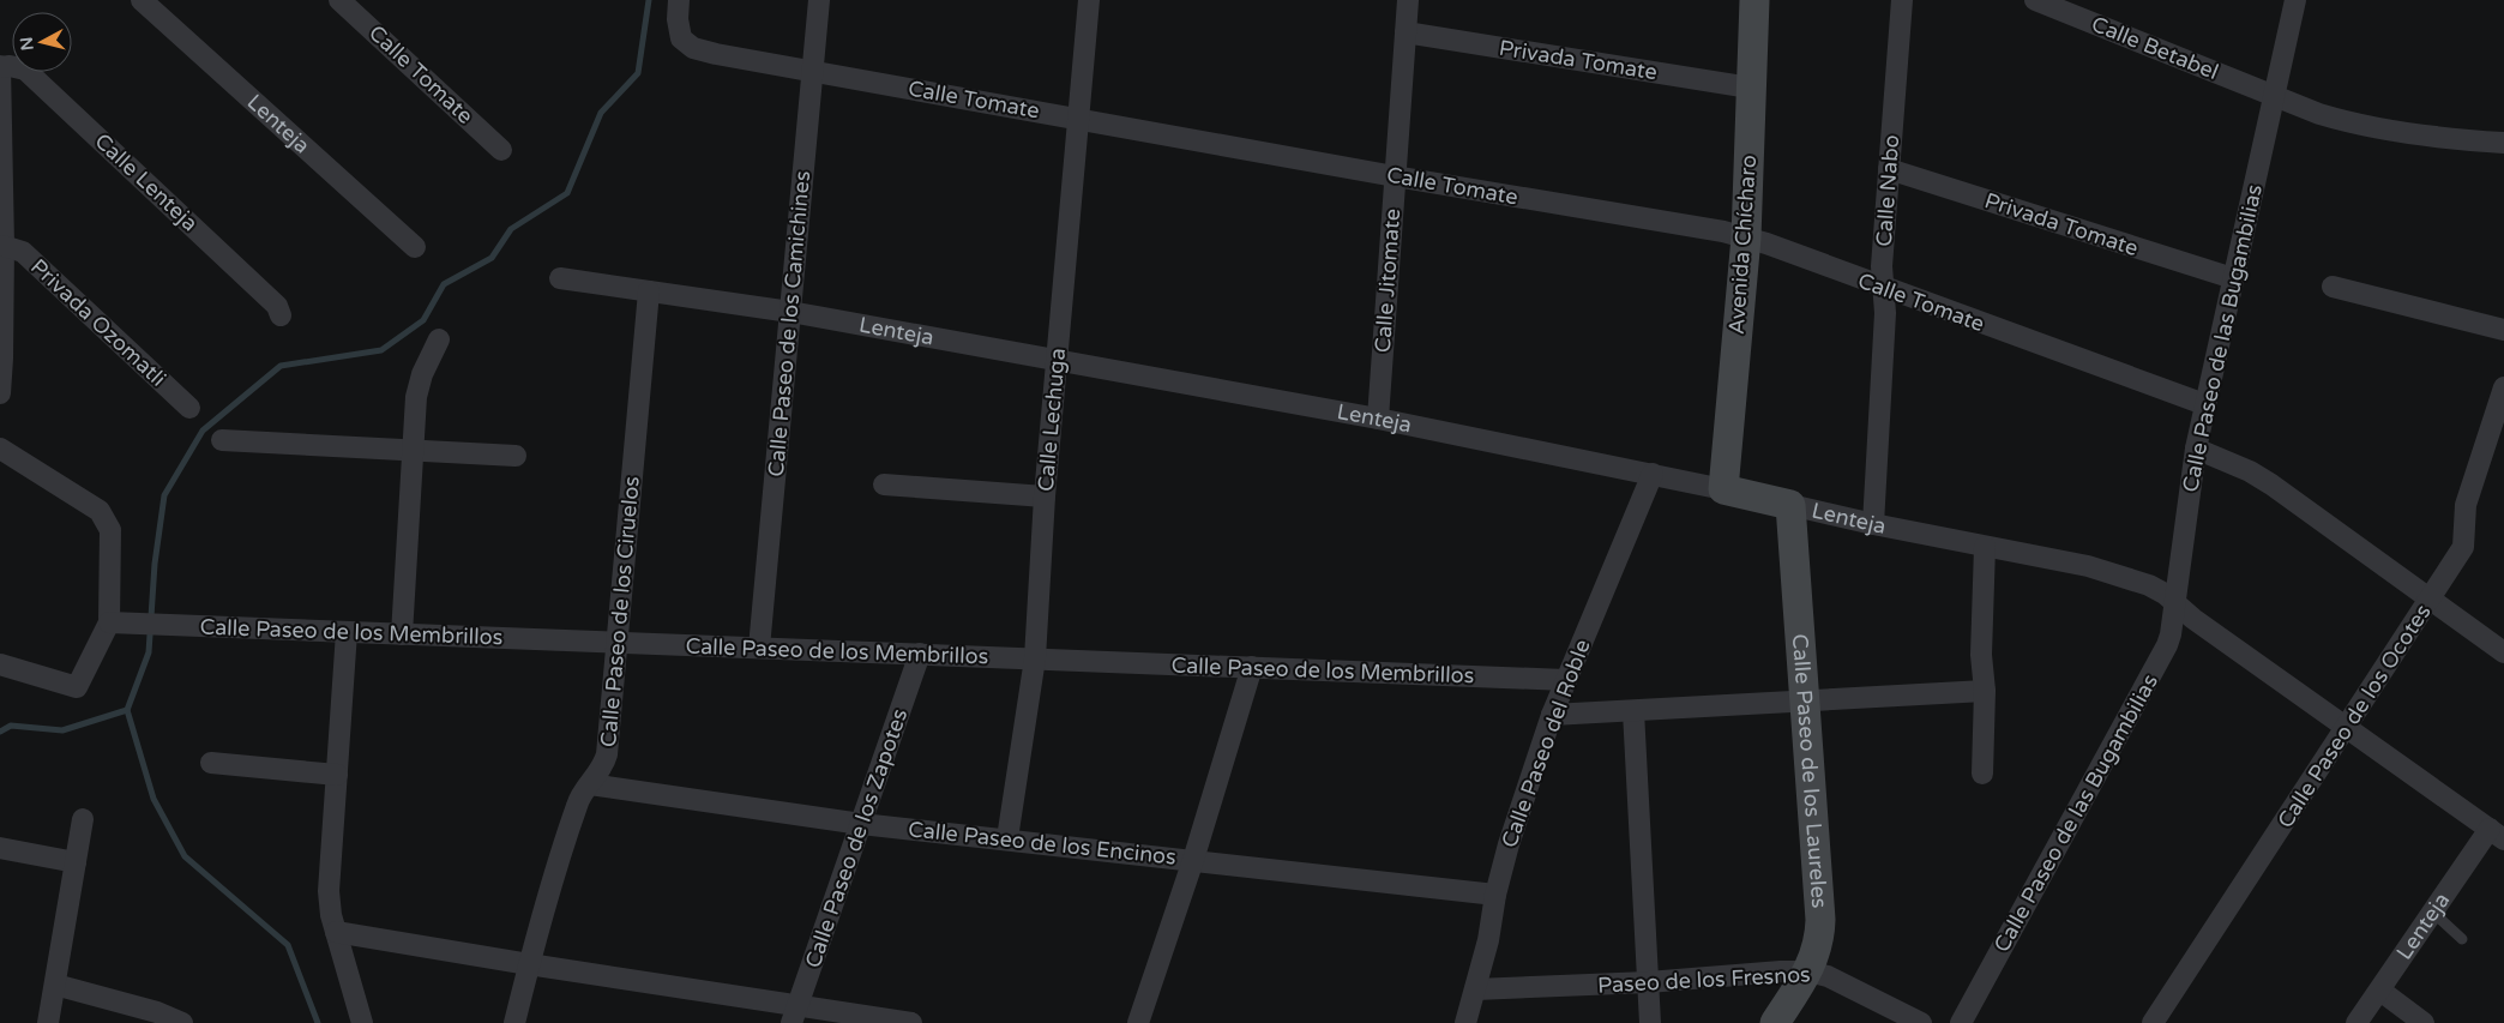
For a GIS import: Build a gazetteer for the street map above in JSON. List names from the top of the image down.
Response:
{
  "streets": {
    "street": [
      "Calle Betabel",
      "Privada Tomate",
      "Calle Tomate",
      "Lenteja",
      "Calle Lenteja",
      "Calle Nabo",
      "Avenida Chícharo",
      "Calle Jitomate",
      "Privada Ozomatli",
      "Calle Paseo de los Camichines",
      "Calle Paseo de las Bugambilias",
      "Calle Lechuga",
      "Calle Paseo de los Ciruelos",
      "Calle Paseo de los Membrillos",
      "Calle Paseo de los Ocotes",
      "Calle Paseo del Roble",
      "Calle Paseo de los Laureles",
      "Calle Paseo de los Zapotes",
      "Calle Paseo de los Encinos",
      "Paseo de los Fresnos"
    ]
  },
  "crossings": [
    ["Calle Betabel", "Calle Paseo de las Bugambilias"],
    ["Privada Tomate", "Calle Nabo"],
    ["Privada Tomate", "Avenida Chícharo"],
    ["Privada Tomate", "Calle Jitomate"],
    ["Privada Tomate", "Calle Paseo de las Bugambilias"],
    ["Calle Tomate", "Calle Nabo"],
    ["Calle Tomate", "Avenida Chícharo"],
    ["Calle Tomate", "Calle Jitomate"],
    ["Calle Tomate", "Calle Paseo de los Camichines"],
    ["Calle Tomate", "Calle Paseo de las Bugambilias"],
    ["Calle Tomate", "Calle Lechuga"],
    ["Lenteja", "Calle Nabo"],
    ["Lenteja", "Avenida Chícharo"],
    ["Lenteja", "Calle Jitomate"],
    ["Lenteja", "Calle Paseo de los Camichines"],
    ["Lenteja", "Calle Paseo de las Bugambilias"],
    ["Lenteja", "Calle Lechuga"],
    ["Lenteja", "Calle Paseo de los Ciruelos"],
    ["Lenteja", "Calle Paseo de los Ocotes"],
    ["Lenteja", "Calle Paseo del Roble"],
    ["Lenteja", "Calle Paseo de los Laureles"],
    ["Calle Paseo de los Camichines", "Calle Paseo de los Membrillos"],
    ["Calle Lechuga", "Calle Paseo de los Membrillos"],
    ["Calle Lechuga", "Calle Paseo de los Encinos"],
    ["Calle Paseo de los Ciruelos", "Calle Paseo de los Membrillos"],
    ["Calle Paseo de los Ciruelos", "Calle Paseo de los Encinos"],
    ["Calle Paseo de los Membrillos", "Calle Paseo del Roble"],
    ["Calle Paseo de los Membrillos", "Calle Paseo de los Zapotes"],
    ["Calle Paseo del Roble", "Calle Paseo de los Encinos"],
    ["Calle Paseo del Roble", "Paseo de los Fresnos"],
    ["Calle Paseo de los Laureles", "Paseo de los Fresnos"],
    ["Calle Paseo de los Zapotes", "Calle Paseo de los Encinos"]
  ],
  "north": "left"
}
